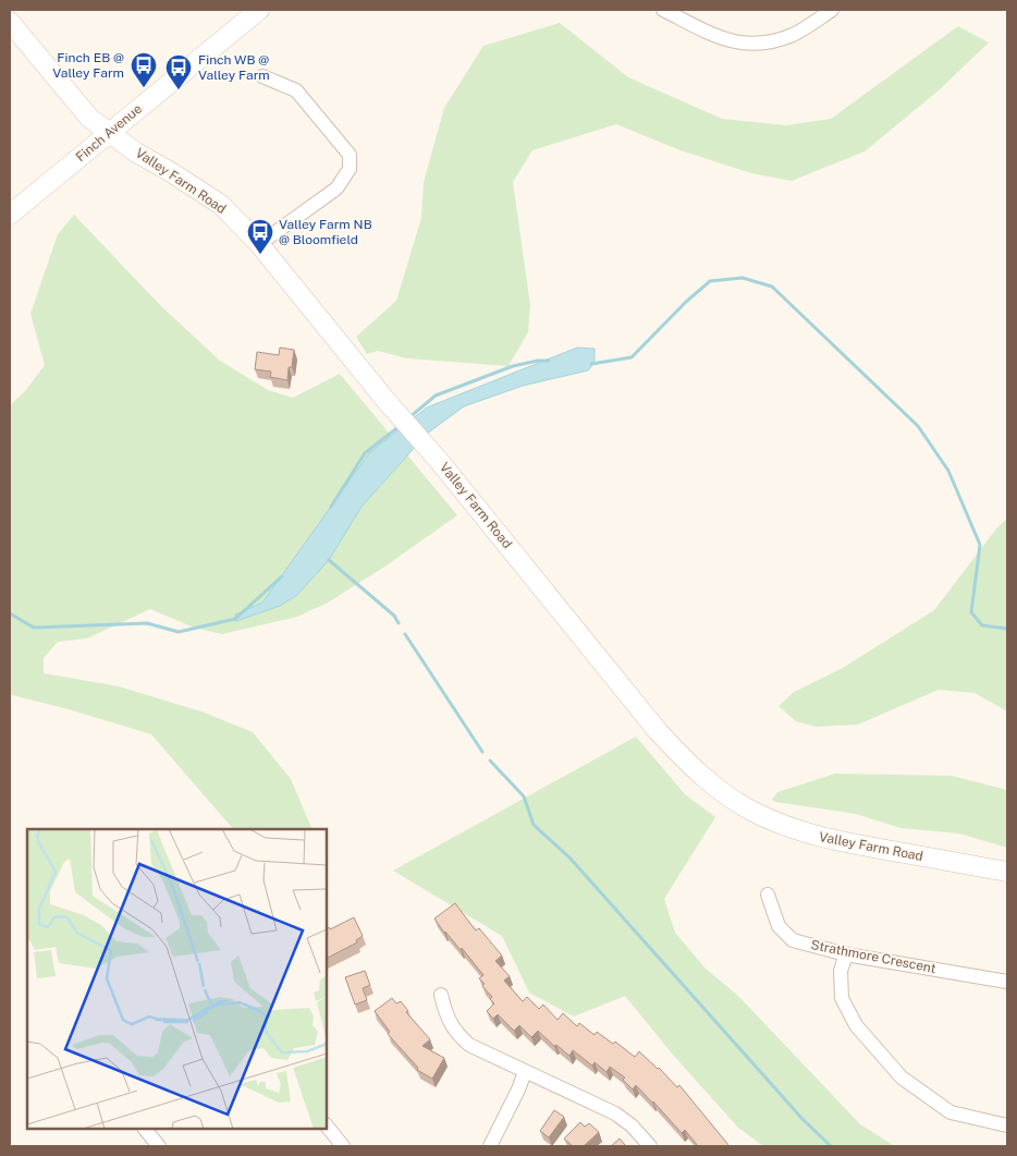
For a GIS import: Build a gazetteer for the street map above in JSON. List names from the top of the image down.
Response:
{
  "streets": {
    "street": ["Finch Avenue", "Valley Farm Road", "Strathmore Crescent"]
  },
  "crossings": [
    ["Finch Avenue", "Valley Farm Road"]
  ],
  "places": {
    "bus stop": ["Finch EB @ Valley Farm", "Finch WB @ Valley Farm", "Valley Farm NB @ Bloomfield"]
  }
}
